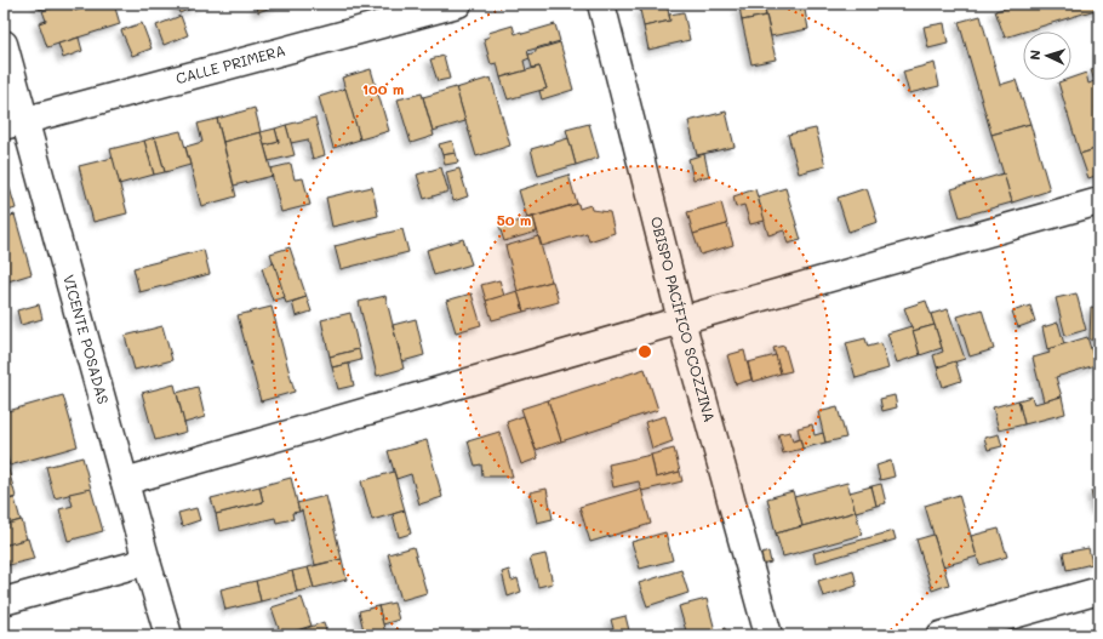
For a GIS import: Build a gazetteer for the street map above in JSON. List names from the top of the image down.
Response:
{
  "streets": {
    "street": ["CALLE PRIMERA", "OBISPO PACÍFICO SCOZZINA", "VICENTE POSADAS"]
  },
  "crossings": [
    ["CALLE PRIMERA", "VICENTE POSADAS"]
  ],
  "north": "left",
  "rings": ["100 m", "50 m"]
}
